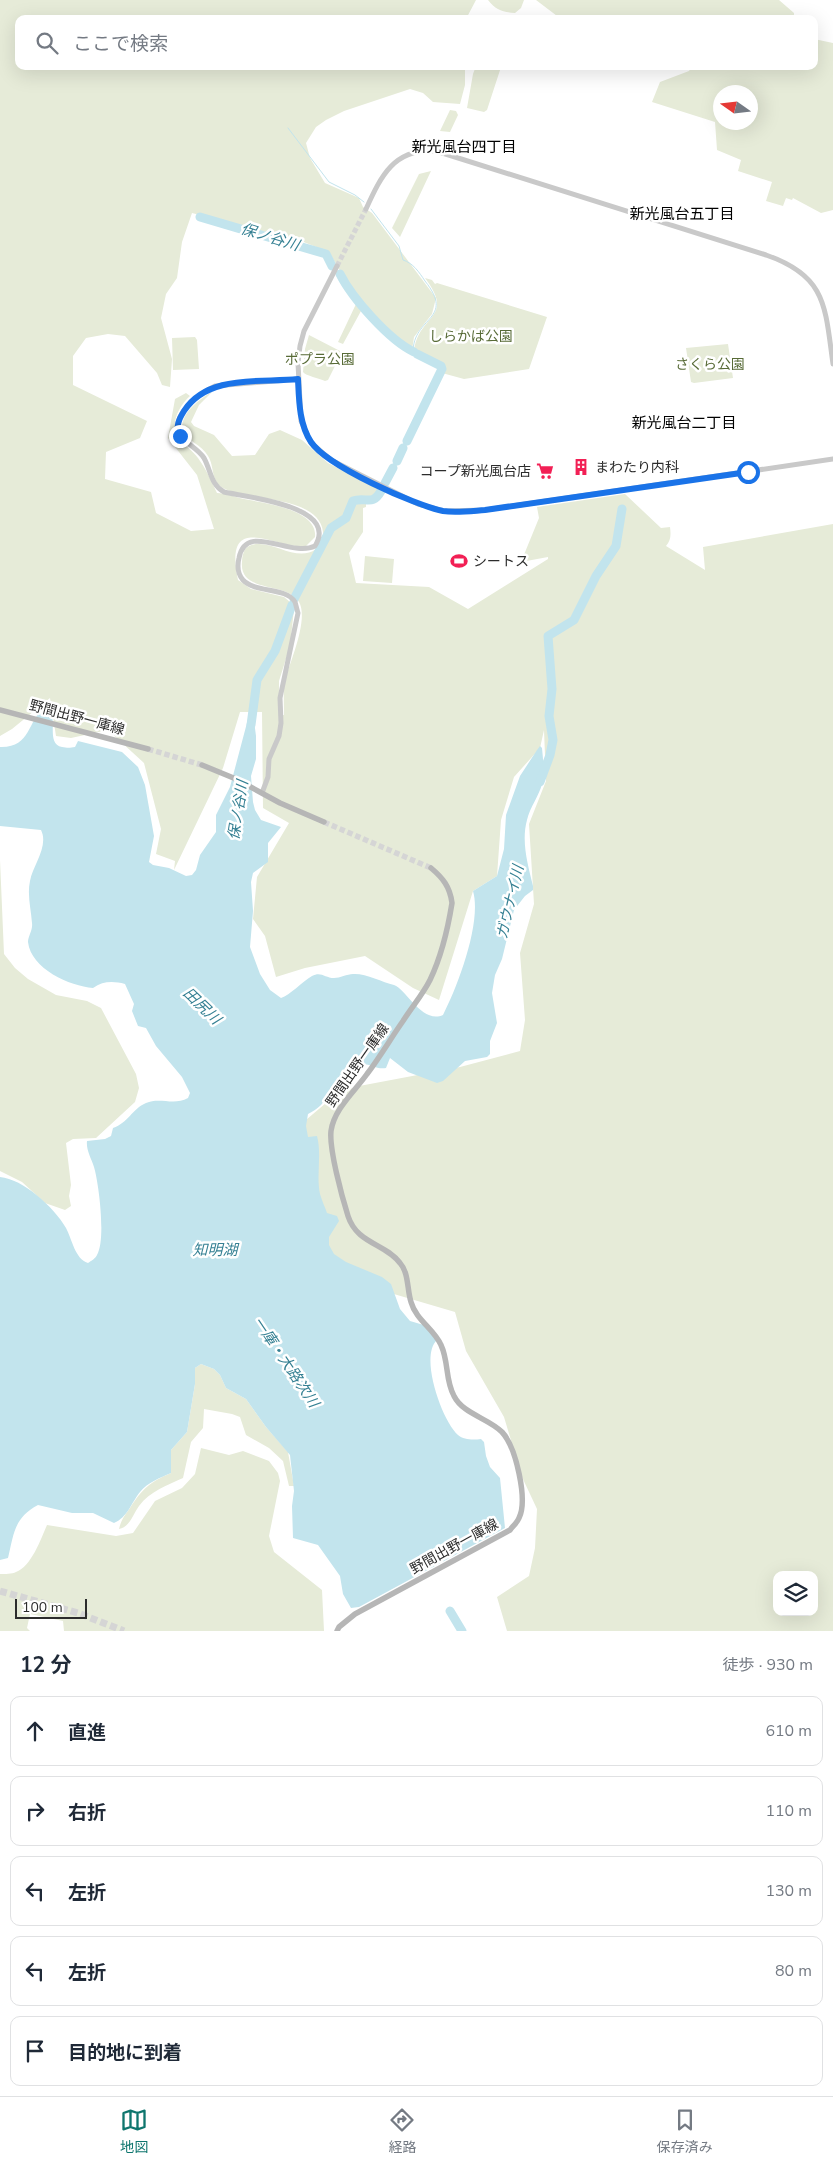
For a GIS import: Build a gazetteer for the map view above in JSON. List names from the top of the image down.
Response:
{
  "streets": {
    "main road": ["野間出野一庫線"]
  },
  "districts": ["新光風台四丁目", "新光風台五丁目", "新光風台二丁目"],
  "water": [
    "保ノ谷川",
    "ガウナイ川",
    "田尻川",
    "知明湖",
    "一庫・大路次川"
  ],
  "parks": ["しらかば公園", "ポプラ公園", "さくら公園"],
  "places": {
    "building": ["まわたり内科"],
    "supermarket": ["コープ新光風台店"],
    "sports": ["シートス"]
  },
  "scale_bar": "100 m",
  "north": "left",
  "page": {
    "search": "ここで検索",
    "scale": "100 m",
    "heading": ["12 分", "徒歩 · 930 m"],
    "list": [
      ["直進", "610 m"],
      ["右折", "110 m"],
      ["左折", "130 m"],
      ["左折", "80 m"],
      "目的地に到着"
    ],
    "nav": ["地図", "経路", "保存済み"]
  }
}
